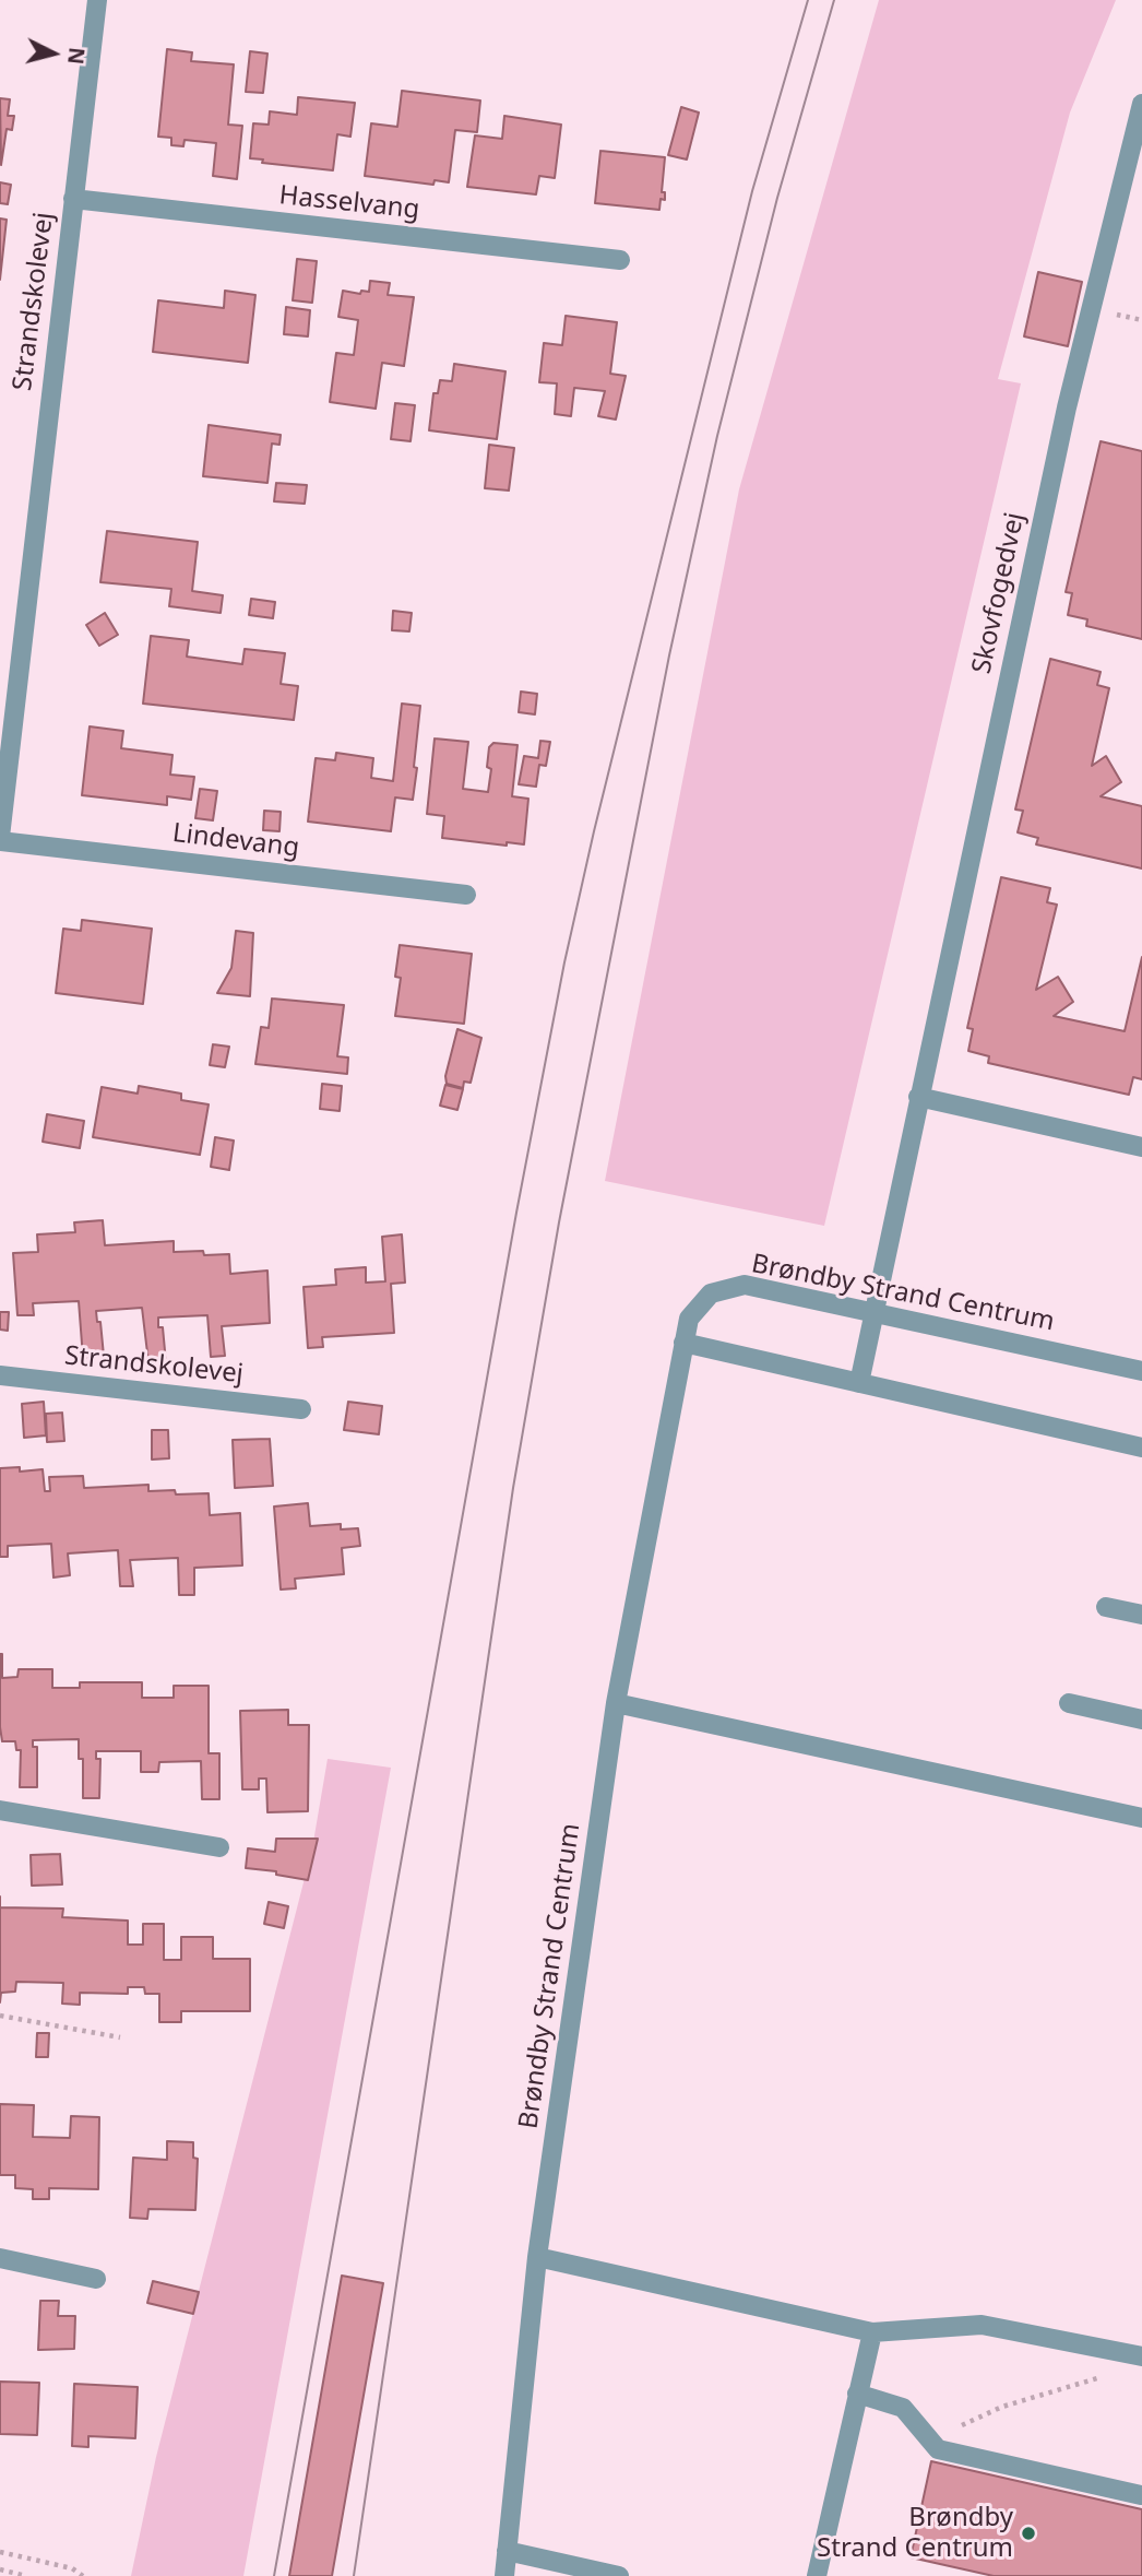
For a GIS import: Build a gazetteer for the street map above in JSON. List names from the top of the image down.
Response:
{
  "streets": {
    "street": [
      "Hasselvang",
      "Strandskolevej",
      "Skovfogedvej",
      "Lindevang",
      "Brøndby Strand Centrum"
    ]
  },
  "crossings": [
    ["Hasselvang", "Strandskolevej"],
    ["Strandskolevej", "Lindevang"],
    ["Skovfogedvej", "Brøndby Strand Centrum"]
  ],
  "places": ["Brøndby Strand Centrum"],
  "north": "right"
}
